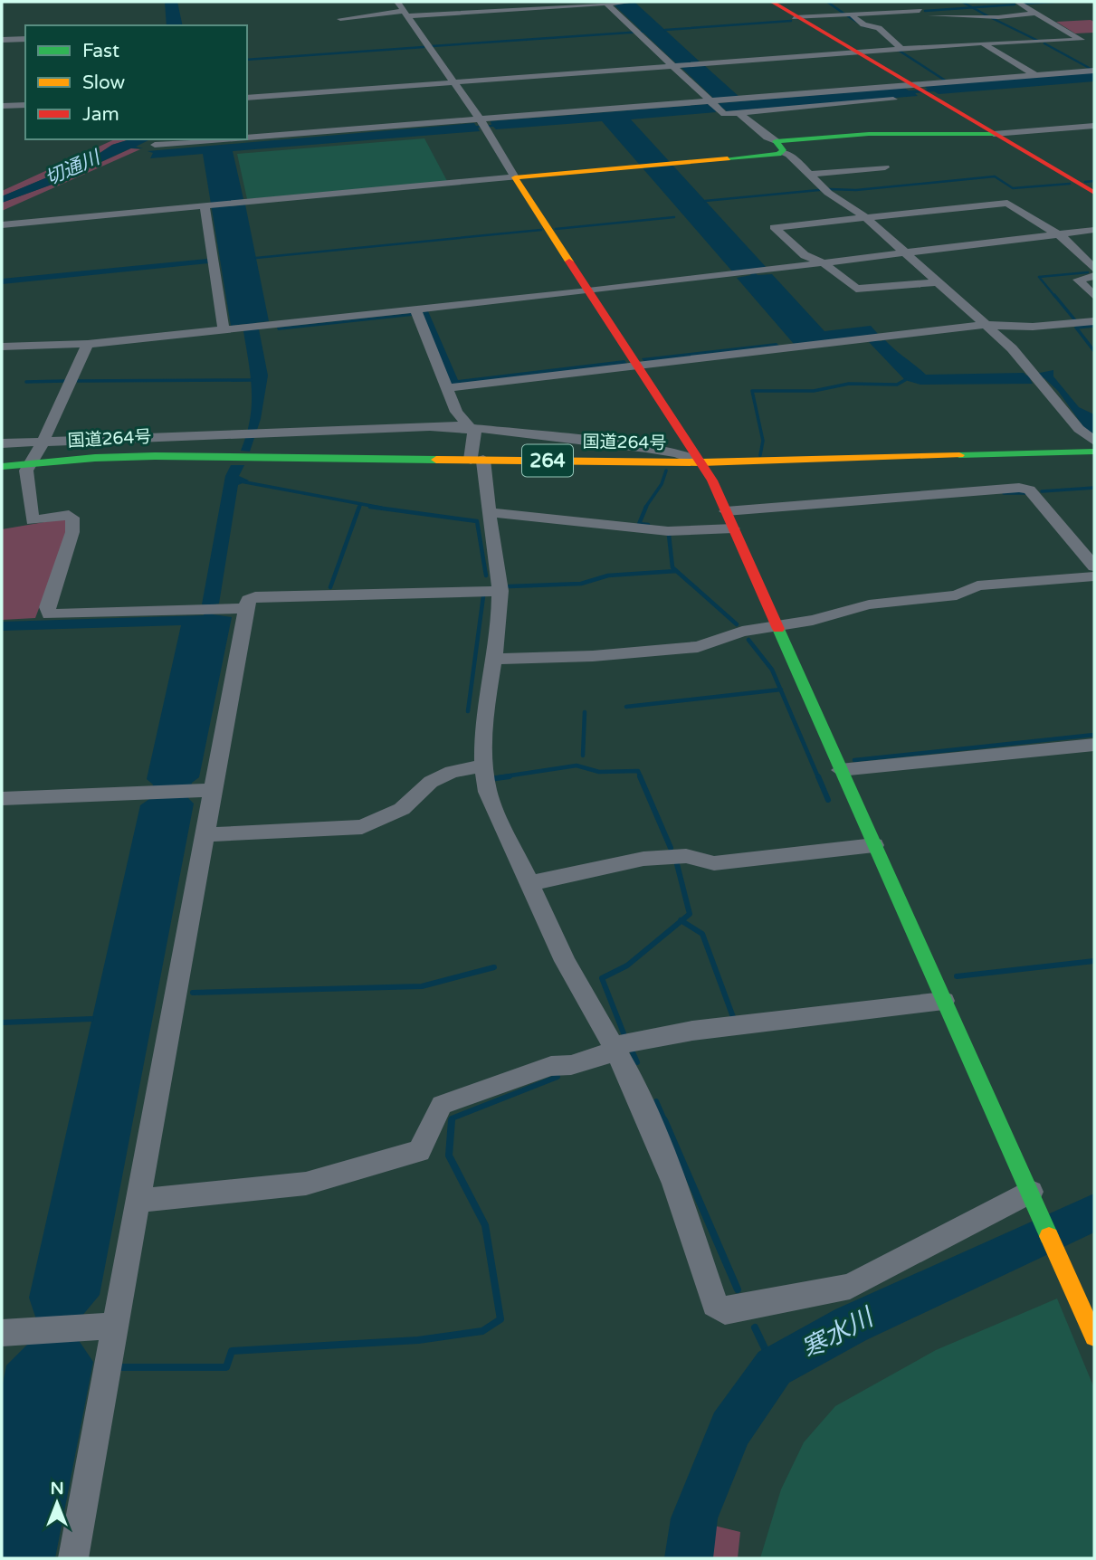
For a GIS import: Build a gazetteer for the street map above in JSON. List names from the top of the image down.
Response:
{
  "streets": {
    "main road": ["国道264号", "264"]
  },
  "water": ["切通川", "寒水川"],
  "legend": ["Fast", "Slow", "Jam"],
  "north": "top"
}
